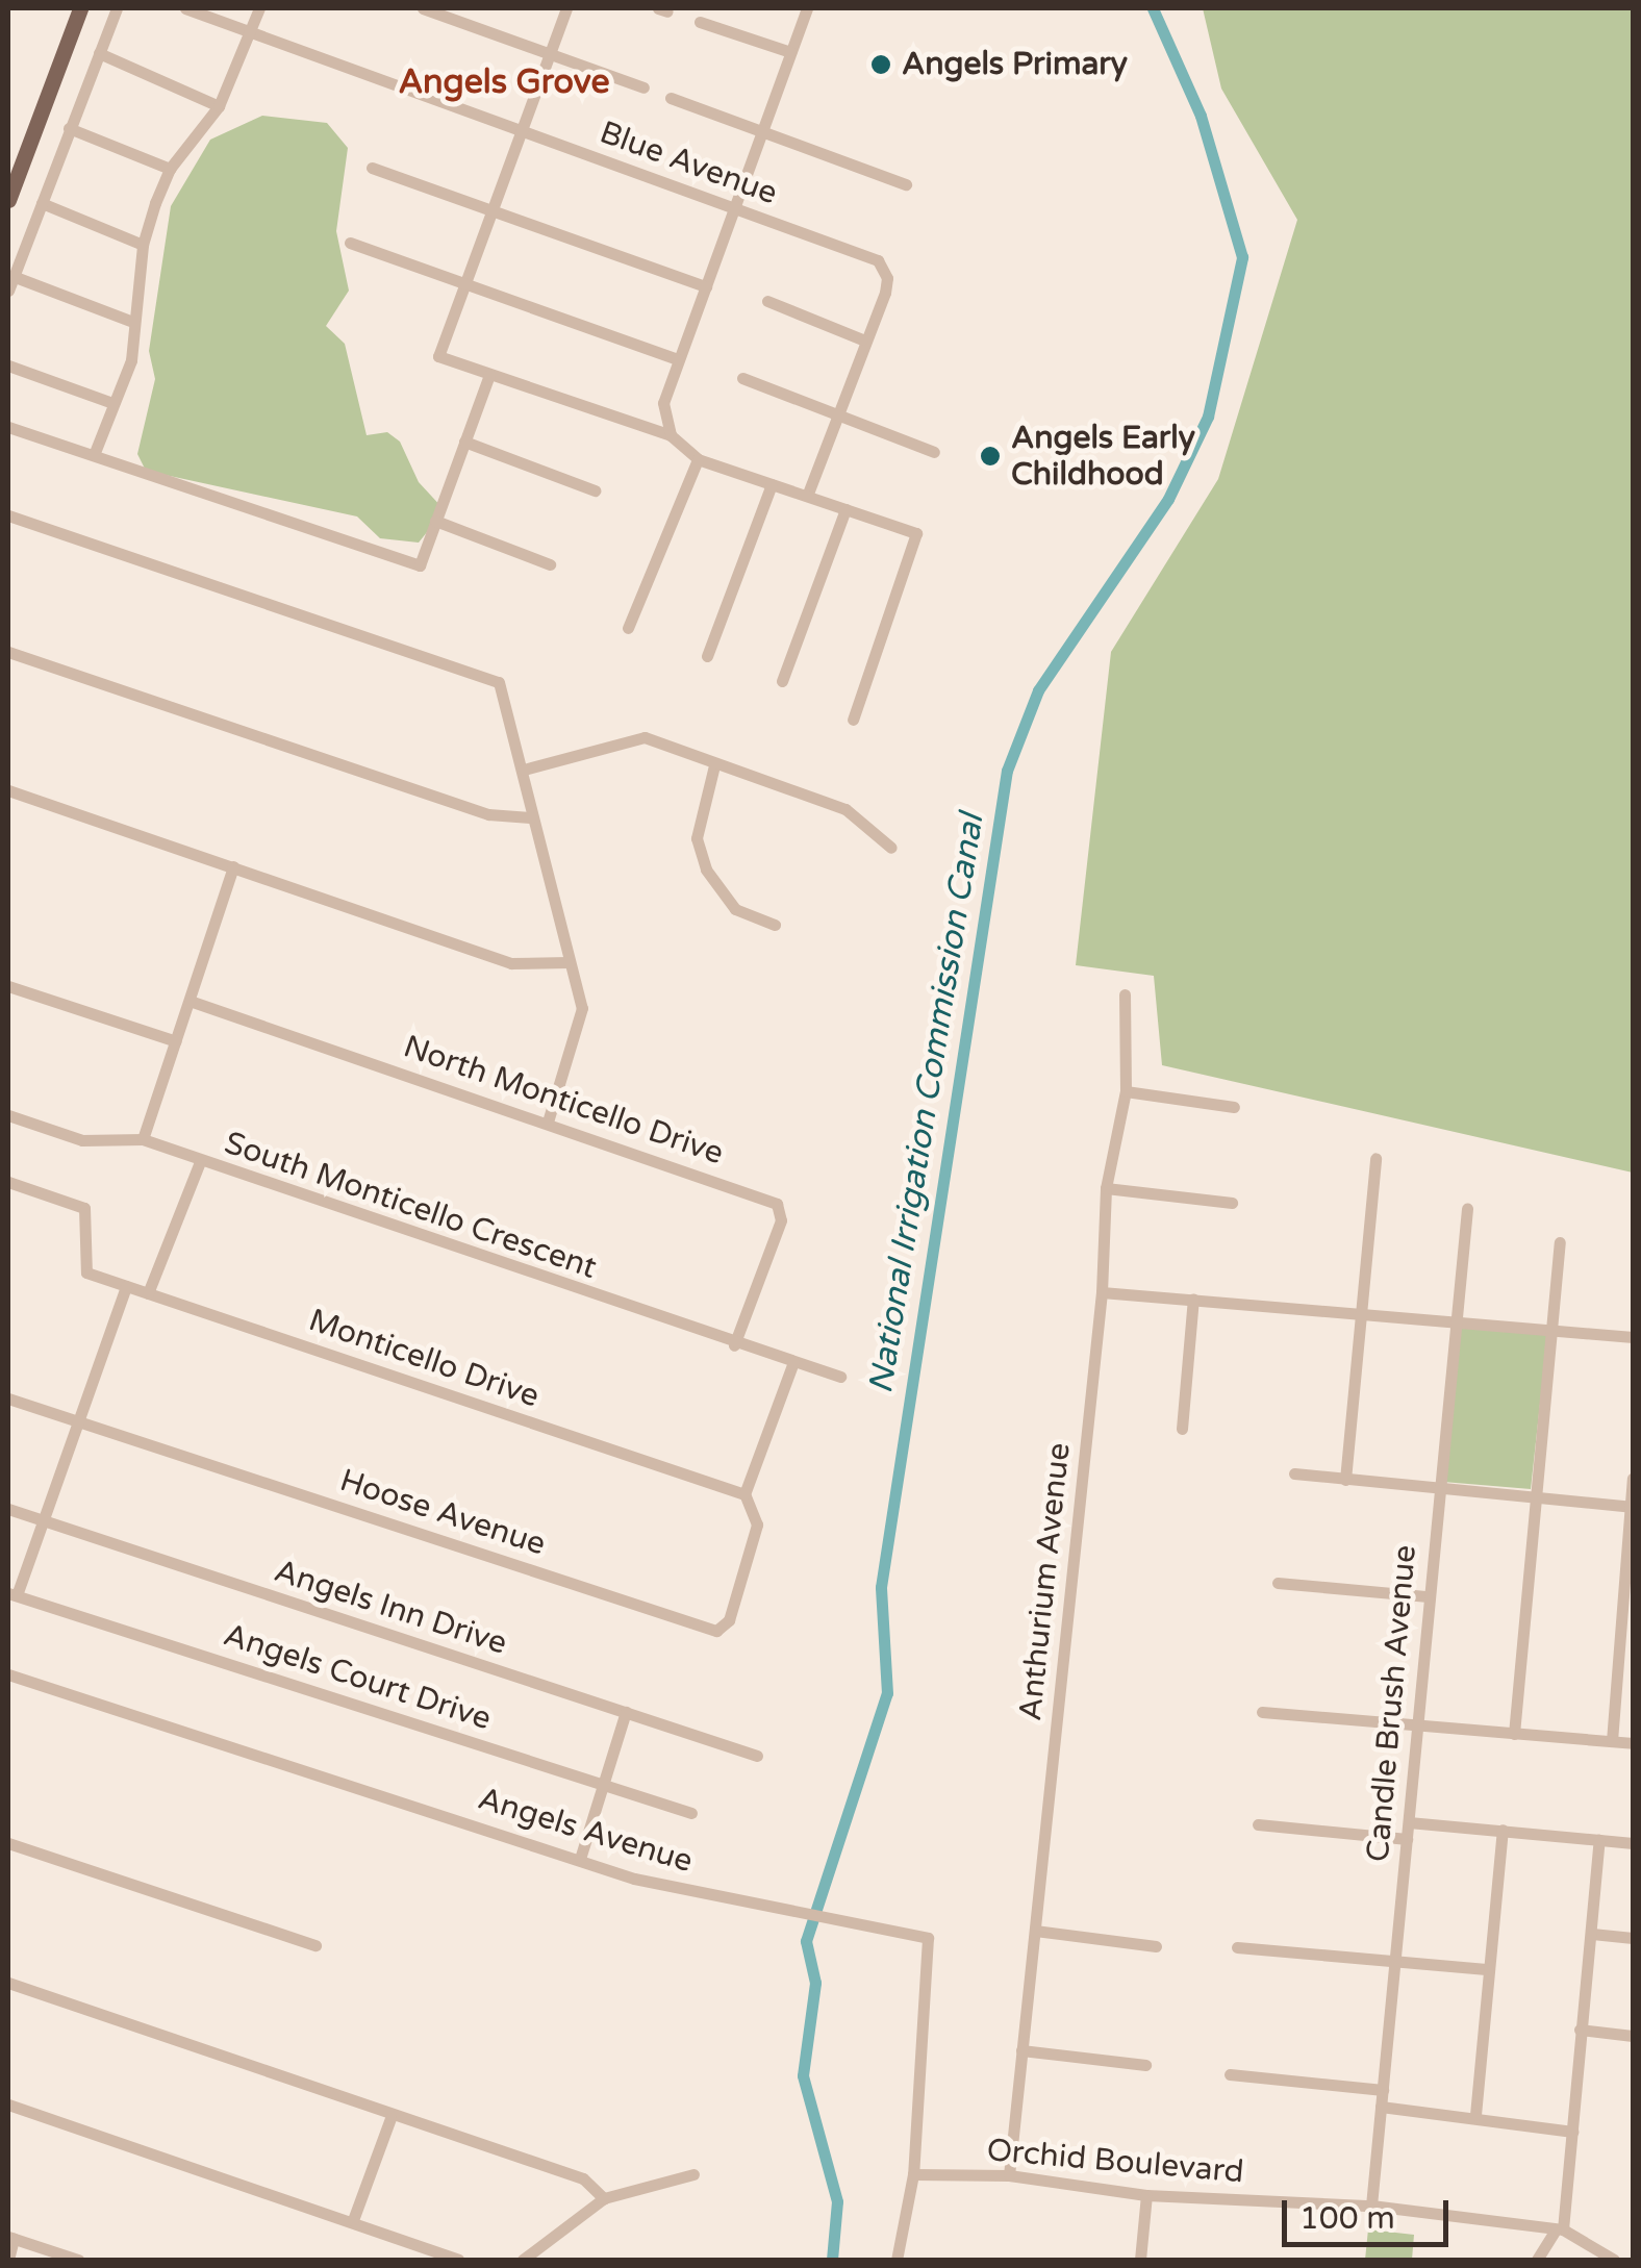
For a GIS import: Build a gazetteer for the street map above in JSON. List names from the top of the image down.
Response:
{
  "streets": {
    "street": [
      "Blue Avenue",
      "North Monticello Drive",
      "South Monticello Crescent",
      "Monticello Drive",
      "Hoose Avenue",
      "Anthurium Avenue",
      "Angels Inn Drive",
      "Angels Court Drive",
      "Candle Brush Avenue",
      "Angels Avenue",
      "Orchid Boulevard"
    ]
  },
  "crossings": [
    ["North Monticello Drive", "South Monticello Crescent"],
    ["Monticello Drive", "Hoose Avenue"],
    ["Anthurium Avenue", "Orchid Boulevard"],
    ["Candle Brush Avenue", "Orchid Boulevard"],
    ["Angels Avenue", "Orchid Boulevard"]
  ],
  "districts": ["Angels Grove"],
  "water": ["National Irrigation Commission Canal"],
  "places": ["Angels Primary", "Angels Early Childhood"],
  "scale_bar": "100 m"
}
